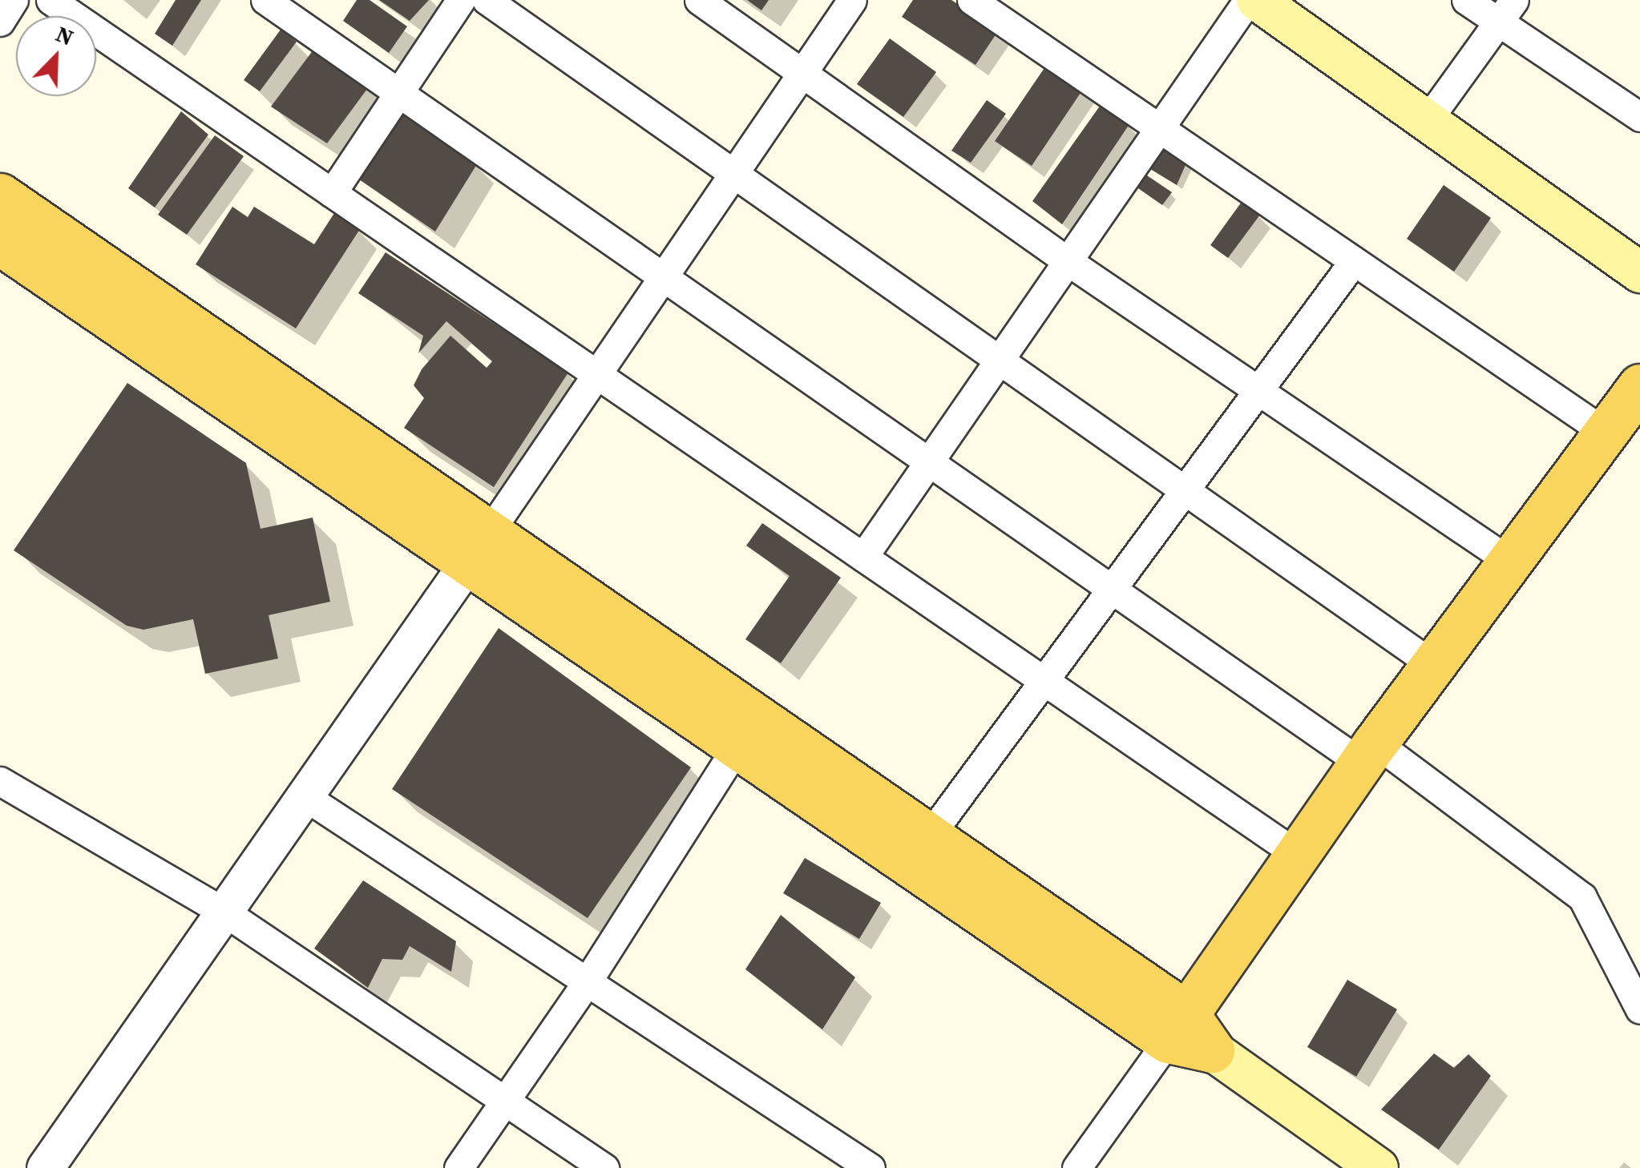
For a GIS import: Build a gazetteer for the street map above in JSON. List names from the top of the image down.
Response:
{
  "north": "top right"
}
